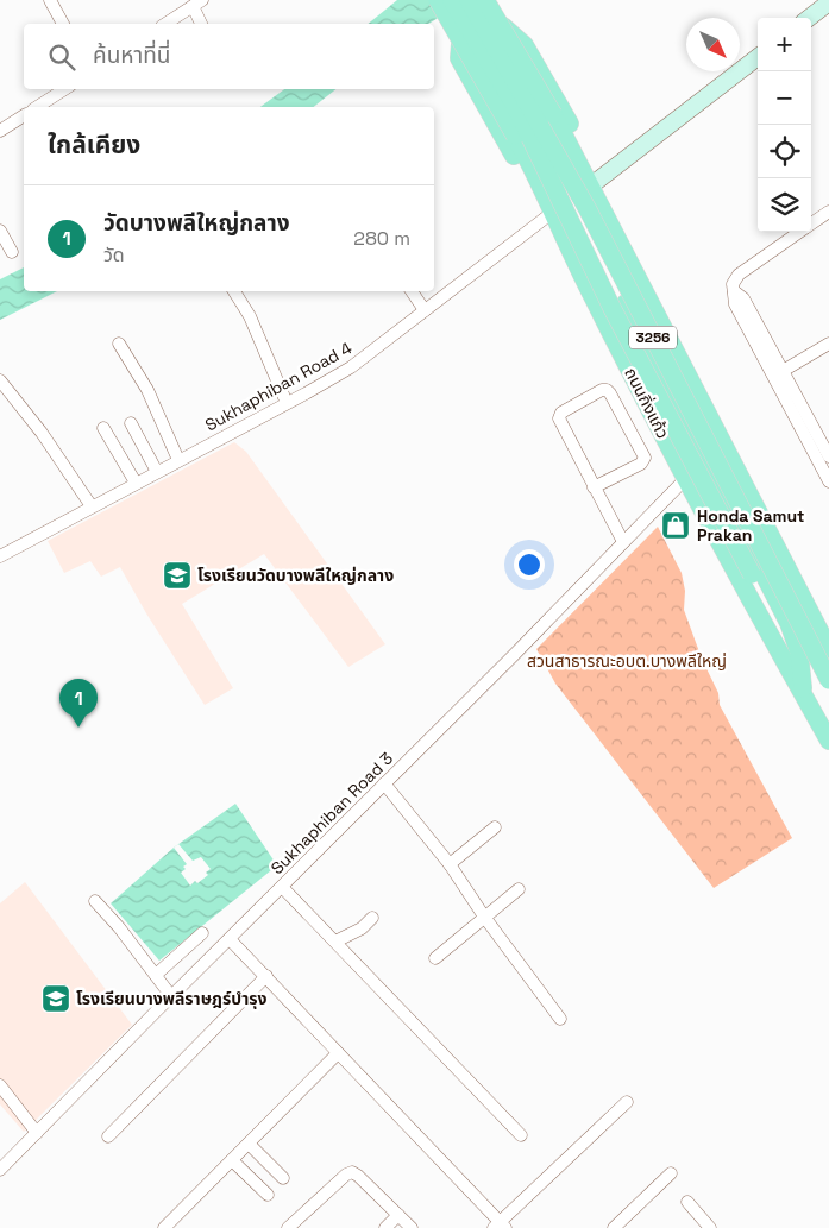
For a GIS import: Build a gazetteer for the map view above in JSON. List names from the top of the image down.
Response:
{
  "streets": {
    "main road": ["3256", "ถนนกิ่งแก้ว"],
    "street": ["Sukhaphiban Road 4", "Sukhaphiban Road 3"]
  },
  "crossings": [
    ["3256", "ถนนกิ่งแก้ว"],
    ["Sukhaphiban Road 4", "ถนนกิ่งแก้ว"],
    ["ถนนกิ่งแก้ว", "Sukhaphiban Road 3"]
  ],
  "parks": ["สวนสาธารณะอบต.บางพลีใหญ่"],
  "places": {
    "shop": ["Honda Samut Prakan"],
    "school or university": ["โรงเรียนวัดบางพลีใหญ่กลาง", "โรงเรียนบางพลีราษฎร์บำรุง"]
  },
  "north": "bottom right",
  "page": {
    "map_buttons": ["+", "−"],
    "search": "ค้นหาที่นี่",
    "heading": "ใกล้เคียง",
    "list": [
      {
        "mark": "1",
        "name": "วัดบางพลีใหญ่กลาง",
        "note": "วัด",
        "value": "280 m"
      }
    ],
    "pins": "1"
  }
}
